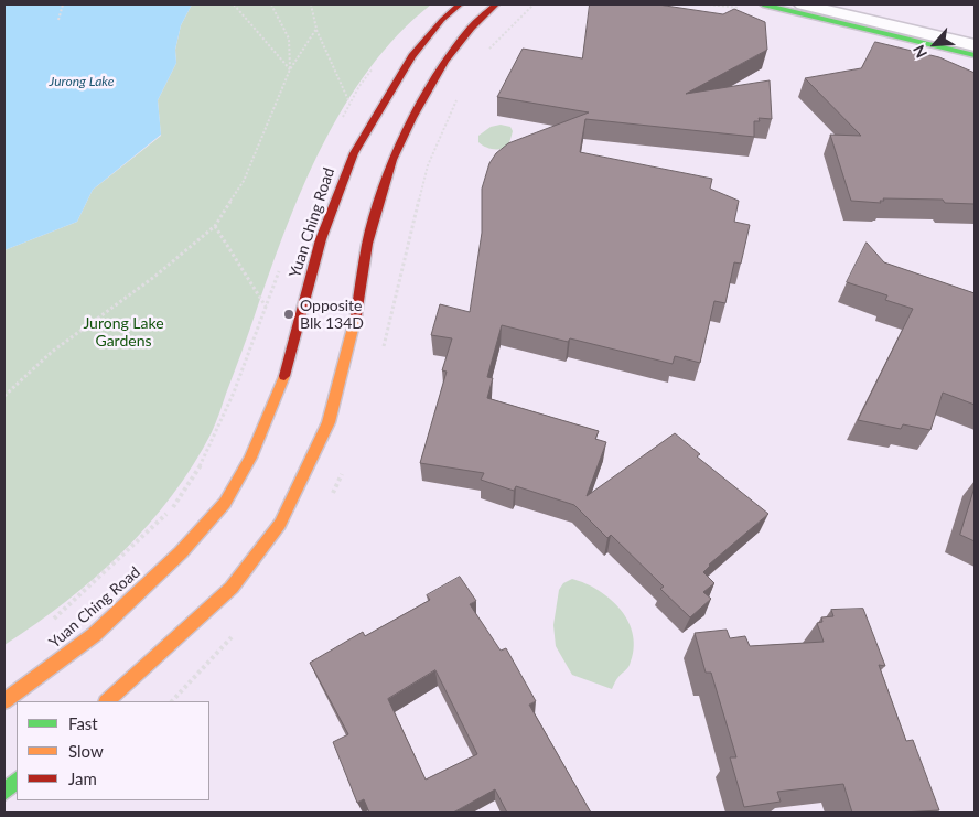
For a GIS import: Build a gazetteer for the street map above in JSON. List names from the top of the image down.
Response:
{
  "streets": {
    "street": ["Yuan Ching Road"]
  },
  "water": ["Jurong Lake"],
  "parks": ["Jurong Lake Gardens"],
  "places": ["Opposite Blk 134D"],
  "legend": ["Fast", "Slow", "Jam"],
  "north": "bottom left"
}
